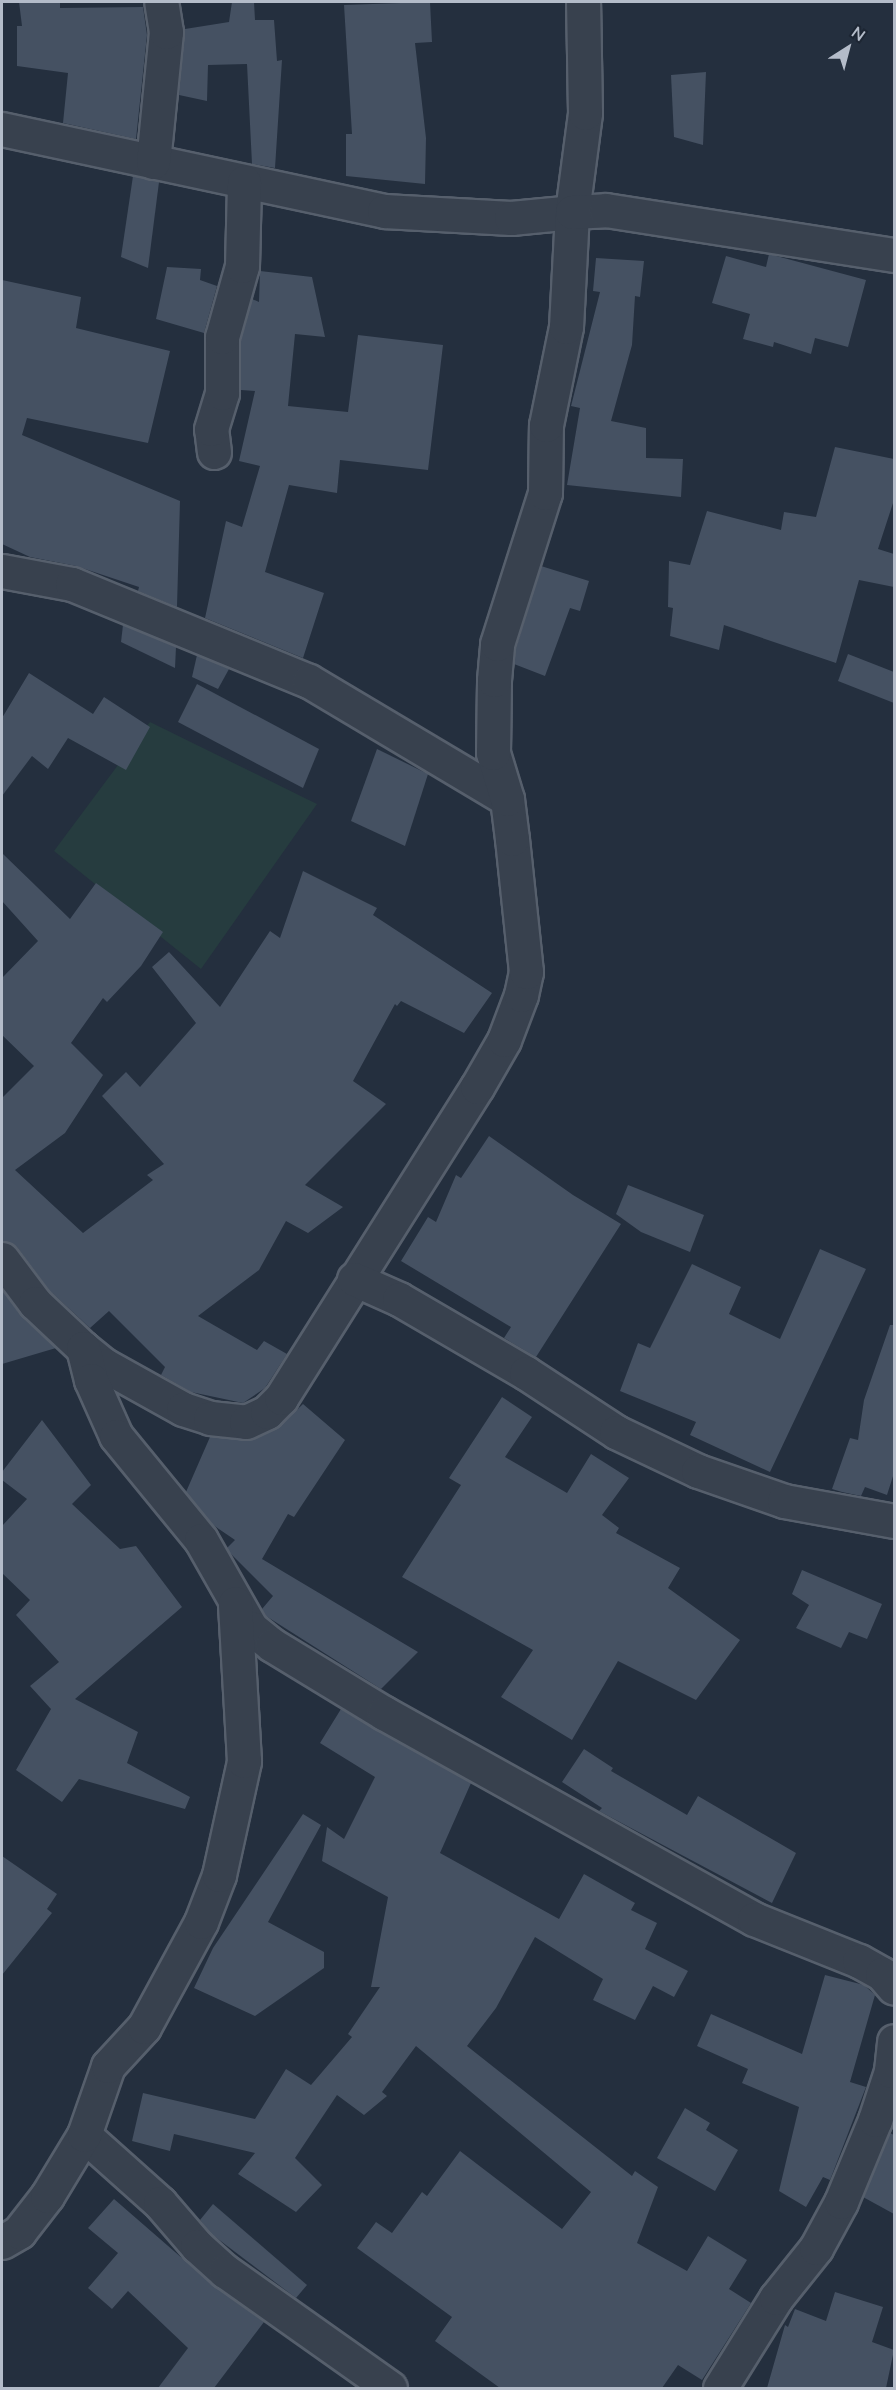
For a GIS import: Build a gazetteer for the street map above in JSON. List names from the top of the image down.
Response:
{
  "north": "top right"
}
